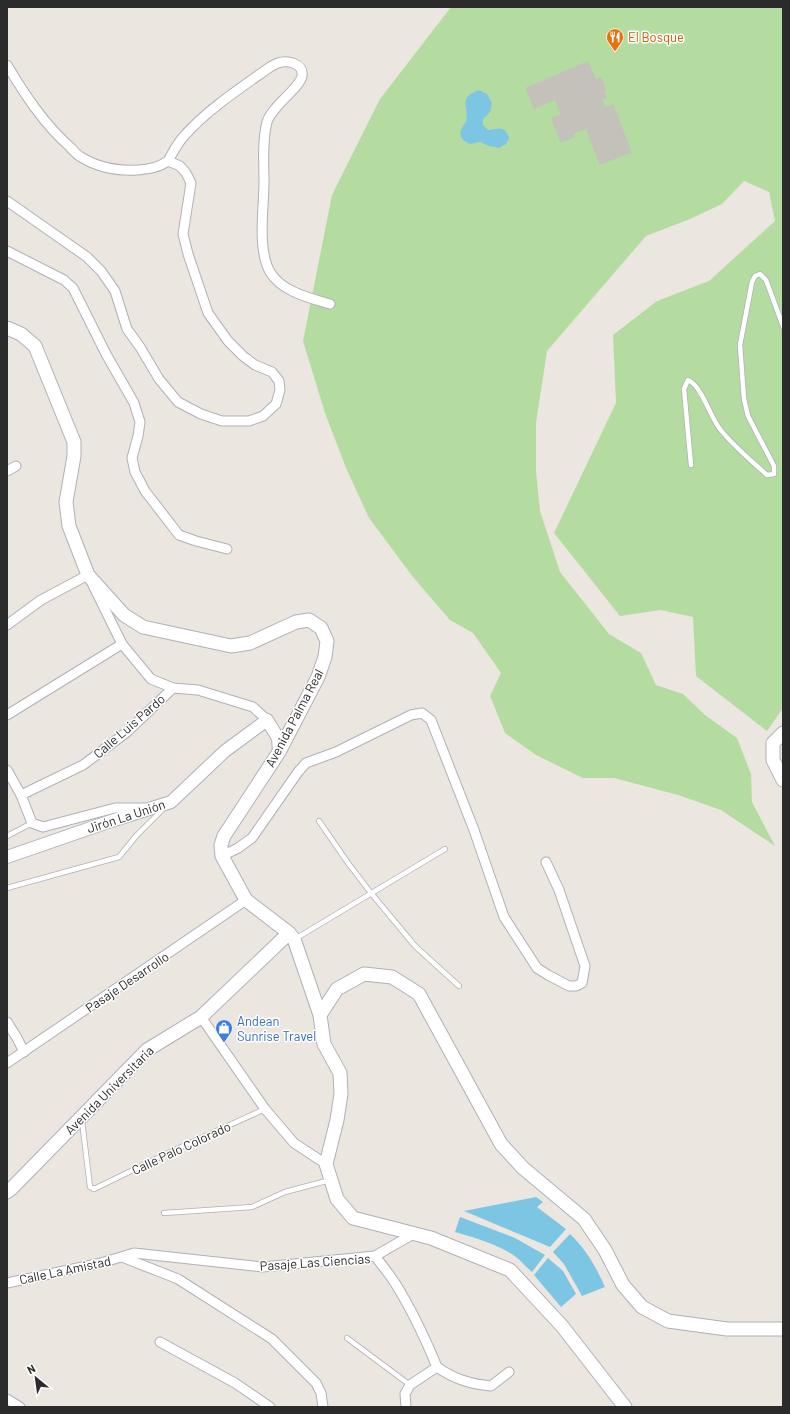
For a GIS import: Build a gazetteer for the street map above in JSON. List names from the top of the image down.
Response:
{
  "streets": {
    "main road": ["Avenida Palma Real", "Avenida Universitaria"],
    "street": [
      "Calle Luis Pardo",
      "Jirón La Unión",
      "Pasaje Desarrollo",
      "Pasaje Las Ciencias",
      "Calle La Amistad"
    ],
    "lane": ["Calle Palo Colorado"]
  },
  "crossings": [
    ["Avenida Universitaria", "Calle Palo Colorado"],
    ["Pasaje Las Ciencias", "Calle La Amistad"]
  ],
  "places": {
    "restaurant": ["El Bosque"],
    "shop": ["Andean Sunrise Travel"]
  },
  "north": "top left"
}
